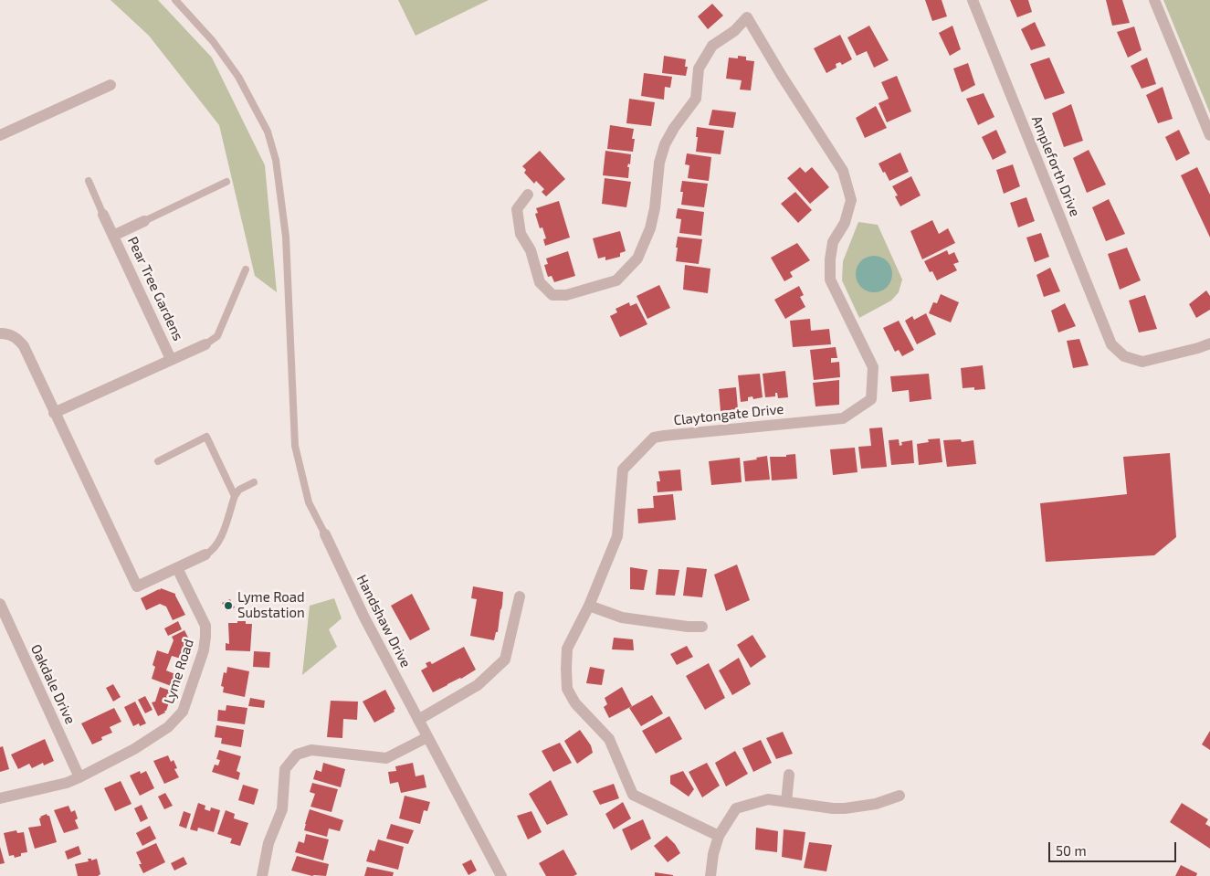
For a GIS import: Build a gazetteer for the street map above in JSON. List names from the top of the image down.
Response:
{
  "streets": {
    "street": [
      "Ampleforth Drive",
      "Pear Tree Gardens",
      "Claytongate Drive",
      "Handshaw Drive",
      "Lyme Road",
      "Oakdale Drive"
    ]
  },
  "crossings": [
    ["Lyme Road", "Oakdale Drive"]
  ],
  "places": ["Lyme Road Substation"],
  "scale_bar": "50 m"
}
